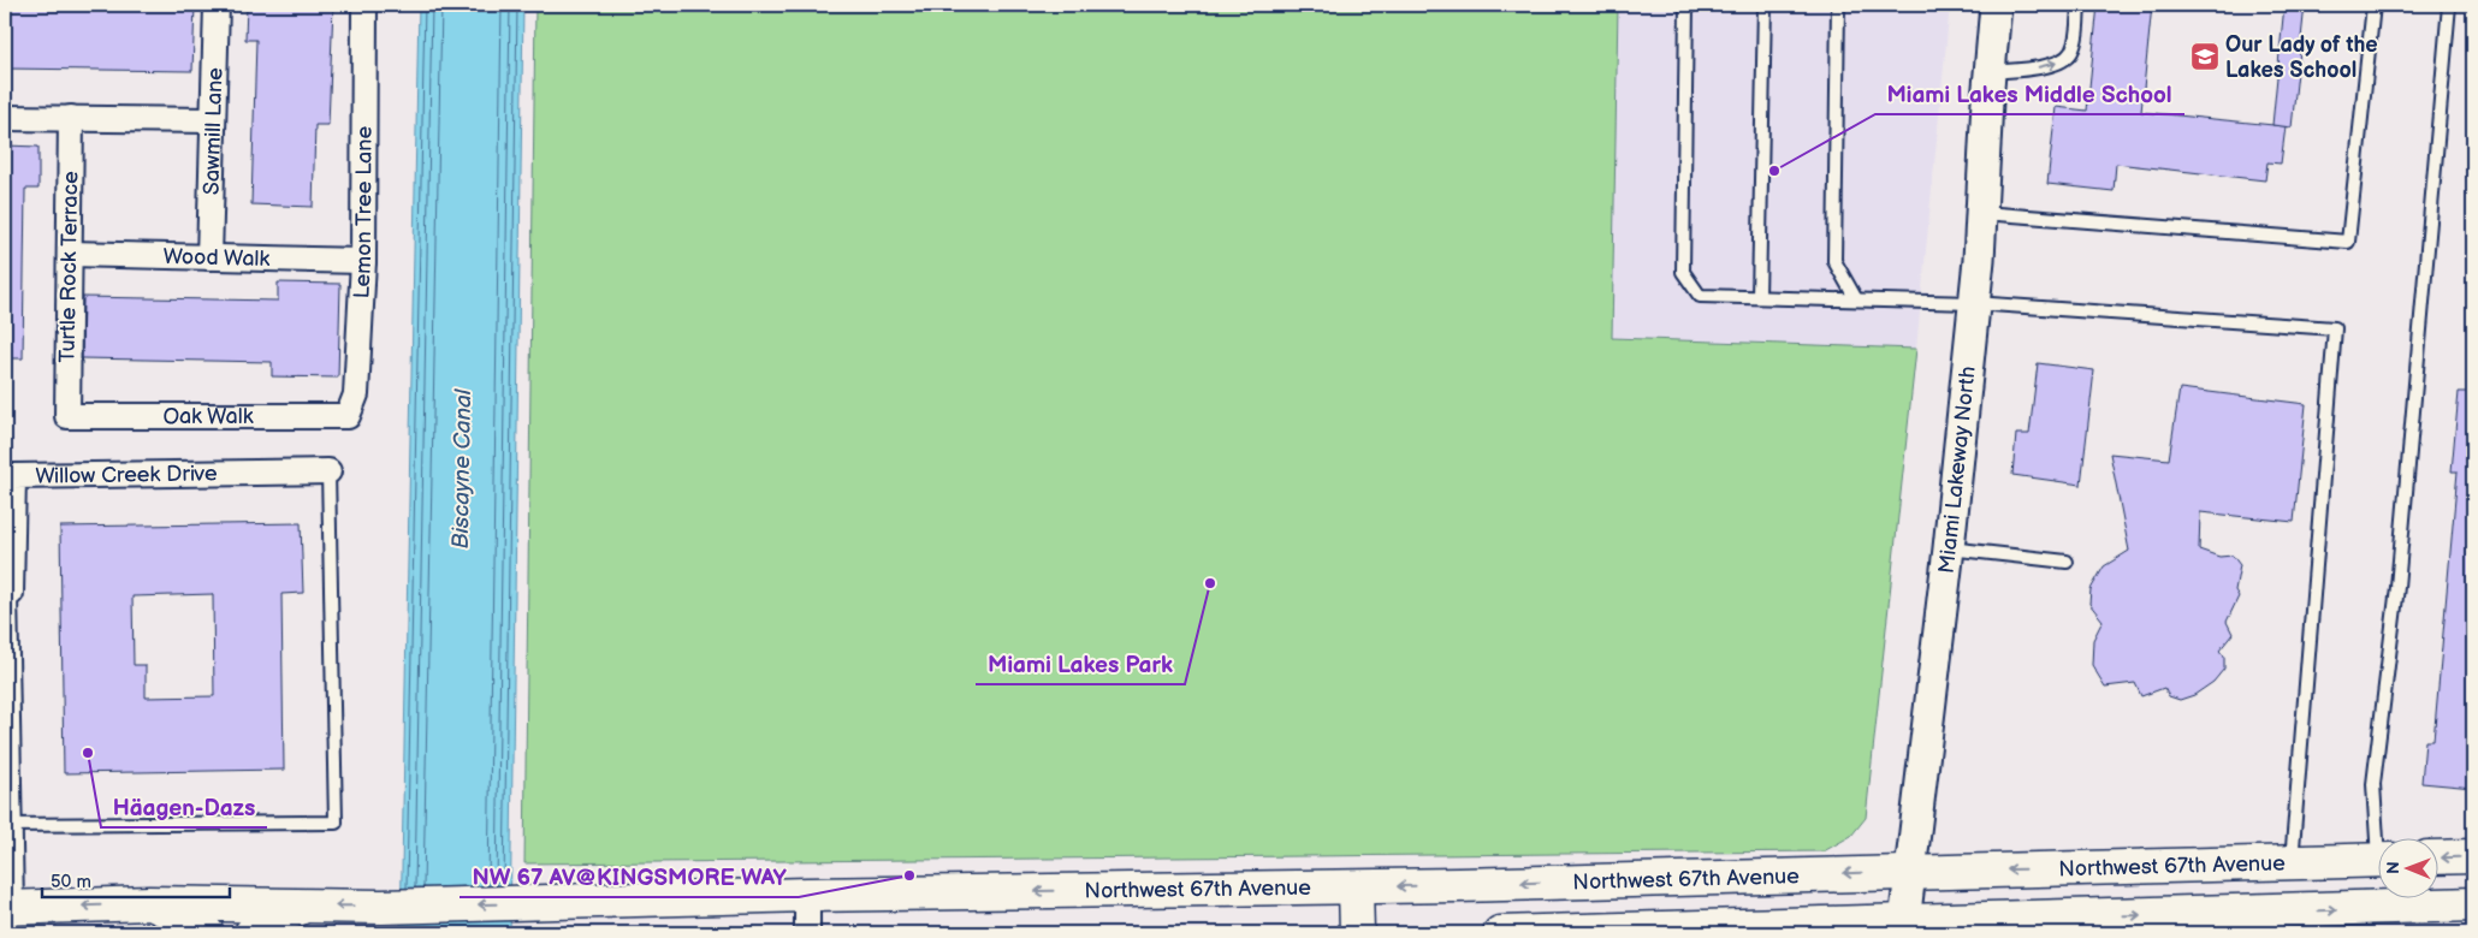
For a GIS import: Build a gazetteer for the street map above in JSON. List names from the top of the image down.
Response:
{
  "streets": {
    "main road": ["Northwest 67th Avenue"],
    "street": [
      "Sawmill Lane",
      "Lemon Tree Lane",
      "Wood Walk",
      "Turtle Rock Terrace",
      "Oak Walk",
      "Miami Lakeway North",
      "Willow Creek Drive"
    ]
  },
  "crossings": [
    ["Sawmill Lane", "Wood Walk"],
    ["Lemon Tree Lane", "Wood Walk"],
    ["Lemon Tree Lane", "Oak Walk"],
    ["Wood Walk", "Turtle Rock Terrace"],
    ["Turtle Rock Terrace", "Oak Walk"],
    ["Miami Lakeway North", "Northwest 67th Avenue"]
  ],
  "water": ["Biscayne Canal"],
  "places": {
    "school or university": ["Our Lady of the Lakes School"],
    "other": [
      "Miami Lakes Middle School",
      "Miami Lakes Park",
      "Häagen-Dazs",
      "NW 67 AV@KINGSMORE WAY"
    ]
  },
  "scale_bar": "50 m",
  "north": "left"
}
